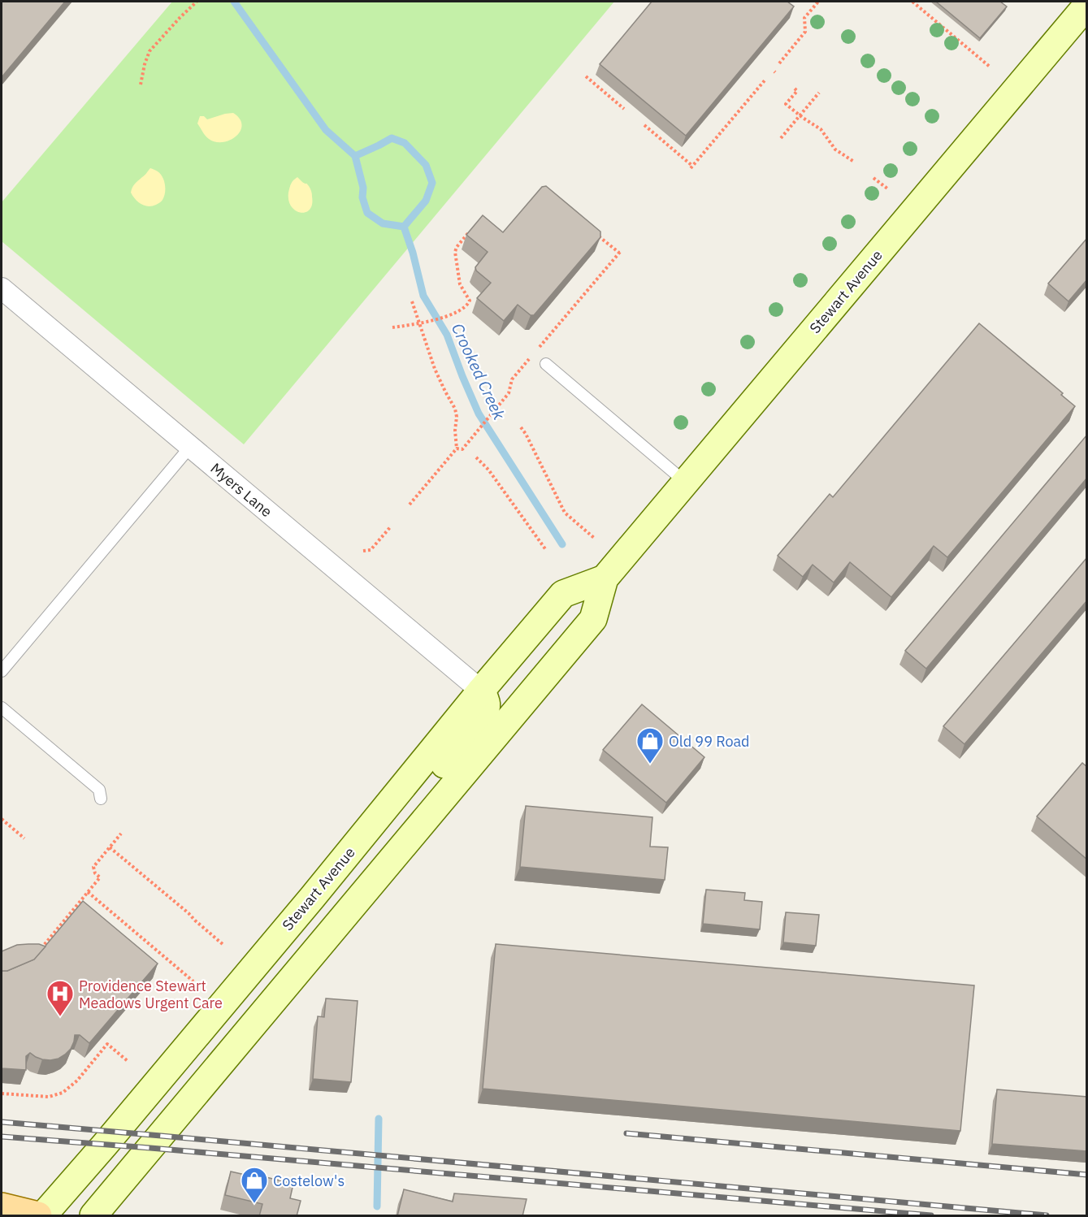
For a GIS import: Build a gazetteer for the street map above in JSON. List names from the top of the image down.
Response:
{
  "streets": {
    "main road": ["Stewart Avenue"],
    "street": ["Myers Lane"]
  },
  "crossings": [
    ["Stewart Avenue", "Myers Lane"]
  ],
  "water": ["Crooked Creek"],
  "places": {
    "shop": ["Old 99 Road", "Costelow's"],
    "hospital": ["Providence Stewart Meadows Urgent Care"]
  }
}
